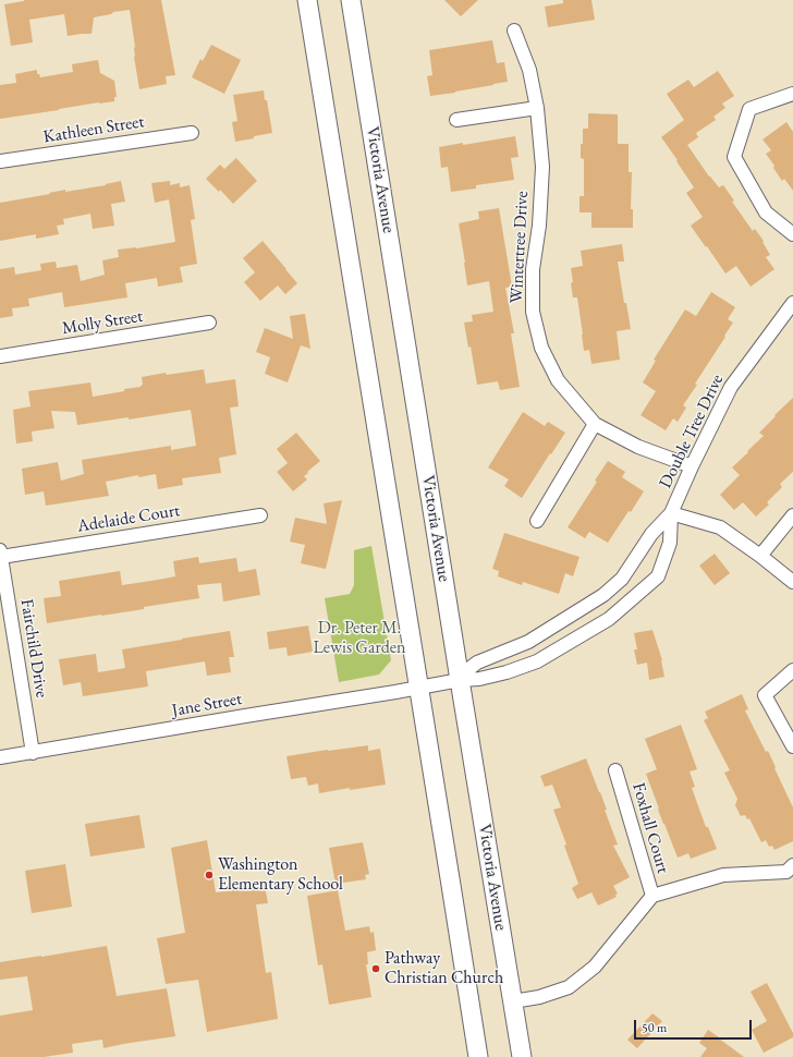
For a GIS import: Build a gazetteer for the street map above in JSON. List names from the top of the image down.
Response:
{
  "streets": {
    "main road": ["Victoria Avenue"],
    "street": [
      "Kathleen Street",
      "Wintertree Drive",
      "Molly Street",
      "Double Tree Drive",
      "Adelaide Court",
      "Fairchild Drive",
      "Jane Street",
      "Foxhall Court"
    ]
  },
  "crossings": [
    ["Victoria Avenue", "Double Tree Drive"],
    ["Wintertree Drive", "Double Tree Drive"],
    ["Double Tree Drive", "Jane Street"],
    ["Adelaide Court", "Fairchild Drive"],
    ["Fairchild Drive", "Jane Street"]
  ],
  "parks": ["Dr. Peter M. Lewis Garden"],
  "places": ["Washington Elementary School", "Pathway Christian Church"],
  "scale_bar": "50 m"
}
